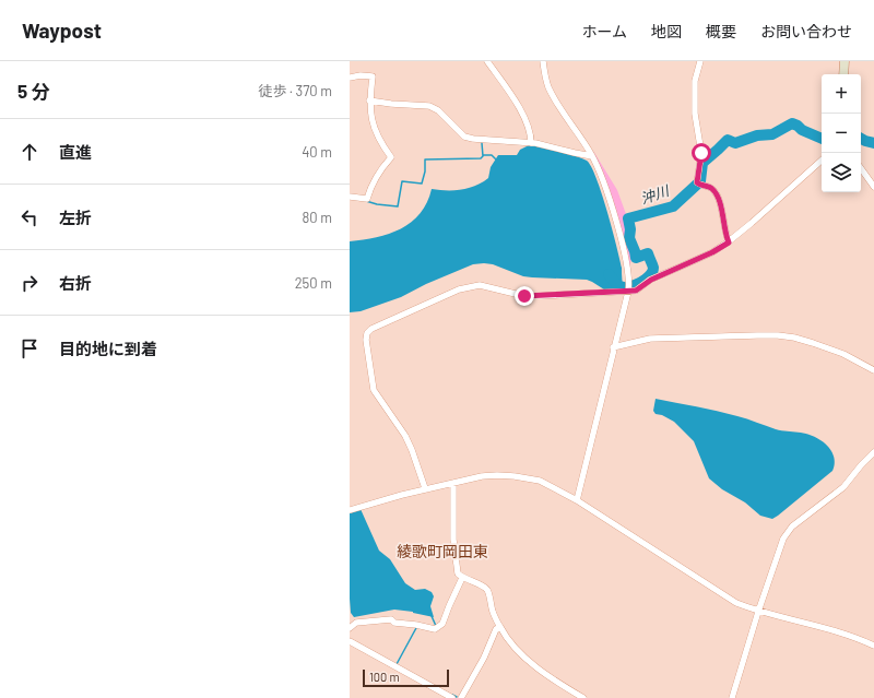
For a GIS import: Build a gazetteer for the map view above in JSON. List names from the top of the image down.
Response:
{
  "districts": ["綾歌町岡田東"],
  "water": ["沖川"],
  "scale_bar": "100 m",
  "page": {
    "header": "Waypost",
    "nav": [
      "ホーム",
      "地図",
      "概要",
      "お問い合わせ"
    ],
    "heading": ["5 分", "徒歩 · 370 m"],
    "map_buttons": ["+", "−"],
    "list": [
      ["直進", "40 m"],
      ["左折", "80 m"],
      ["右折", "250 m"],
      "目的地に到着"
    ],
    "scale": "100 m"
  }
}
